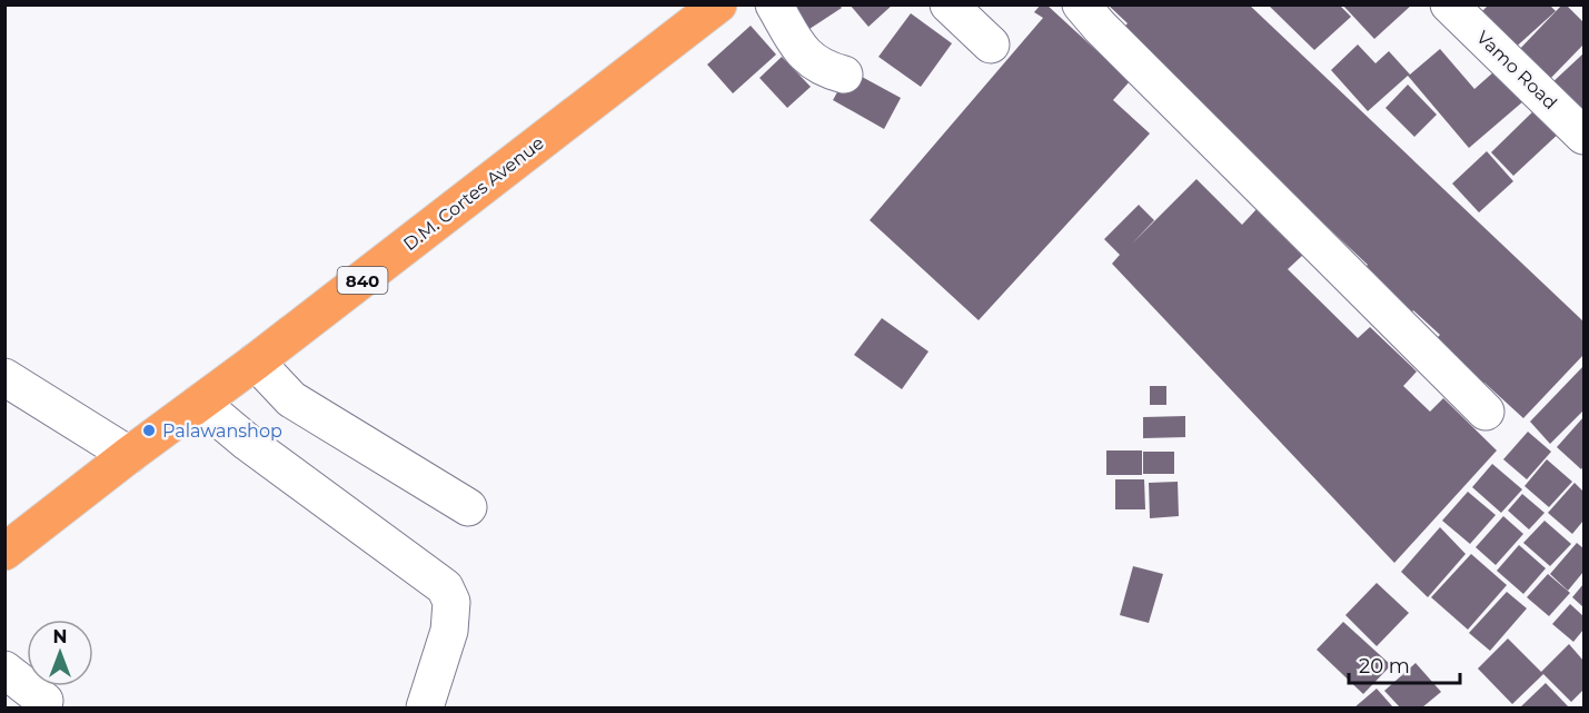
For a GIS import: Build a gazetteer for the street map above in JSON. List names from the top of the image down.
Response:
{
  "streets": {
    "highway": ["D.M. Cortes Avenue", "840"],
    "street": ["Vamo Road"]
  },
  "places": ["Palawanshop"],
  "scale_bar": "20 m",
  "north": "top"
}
